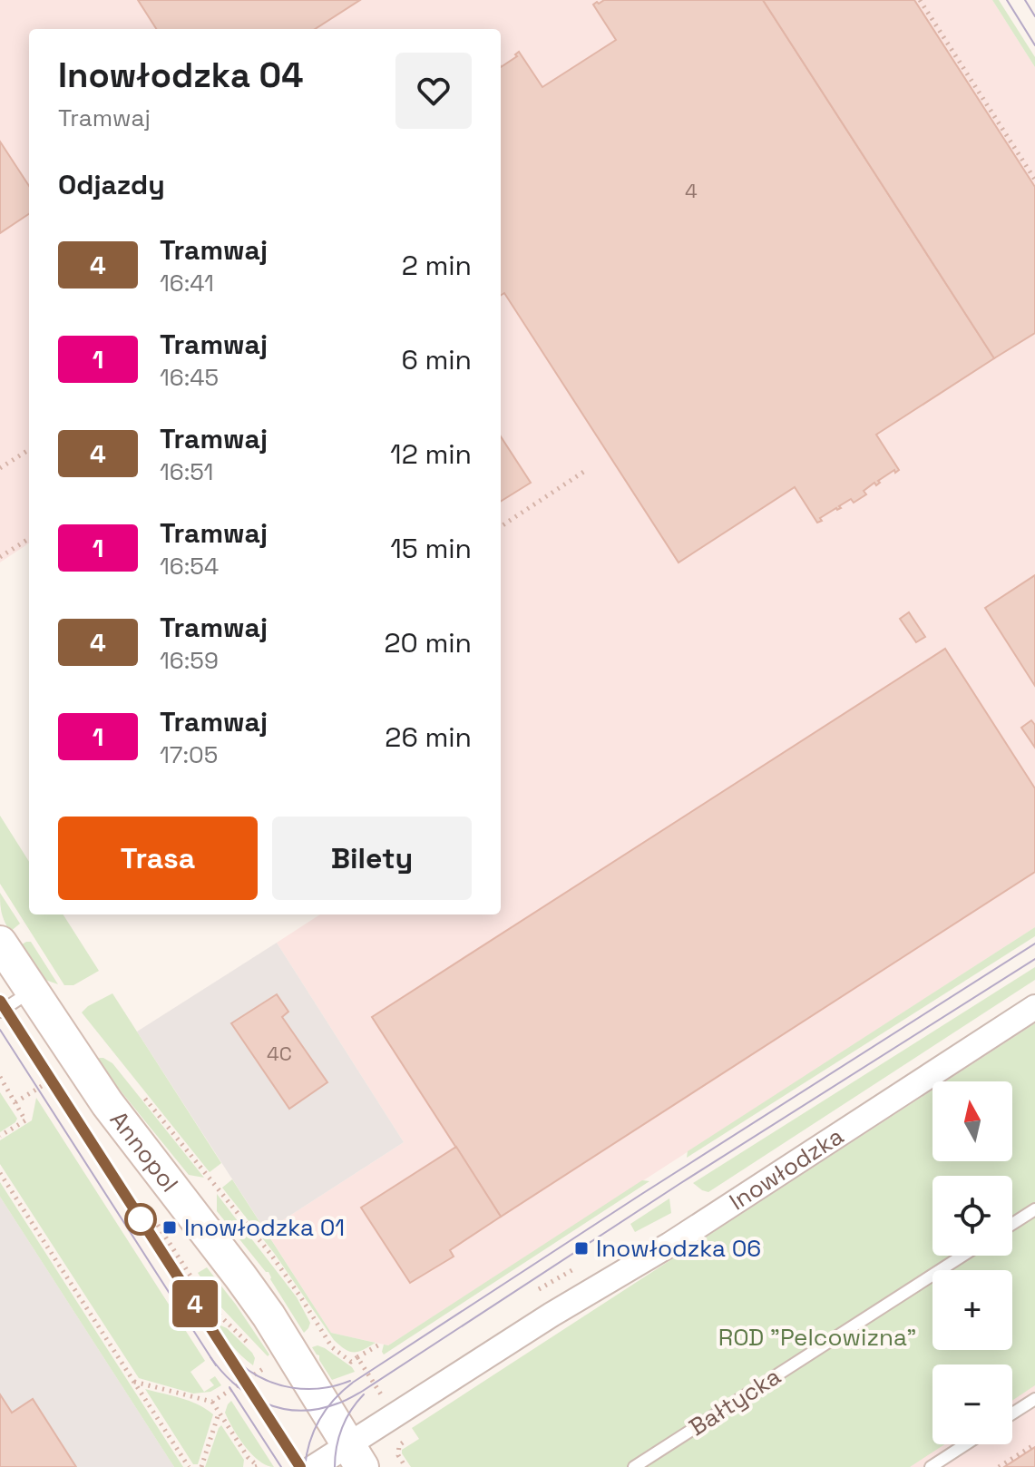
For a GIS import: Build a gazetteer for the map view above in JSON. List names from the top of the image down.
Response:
{
  "streets": {
    "street": ["Annopol", "Inowłodzka"],
    "lane": ["Bałtycka"]
  },
  "crossings": [
    ["Annopol", "Inowłodzka"]
  ],
  "parks": ["ROD \"Pelcowizna\""],
  "places": {
    "transit": ["Inowłodzka 01", "Inowłodzka 06"]
  },
  "lines": ["tram line 4"],
  "house_numbers": ["4", "4C"],
  "north": "top",
  "page": {
    "on_map": "4",
    "heading": [
      ["Inowłodzka 04", "Tramwaj"],
      "Odjazdy"
    ],
    "list": [
      {
        "mark": "4",
        "name": "Tramwaj",
        "note": "16:41",
        "value": "2 min"
      },
      {
        "mark": "1",
        "name": "Tramwaj",
        "note": "16:45",
        "value": "6 min"
      },
      {
        "mark": "4",
        "name": "Tramwaj",
        "note": "16:51",
        "value": "12 min"
      },
      {
        "mark": "1",
        "name": "Tramwaj",
        "note": "16:54",
        "value": "15 min"
      },
      {
        "mark": "4",
        "name": "Tramwaj",
        "note": "16:59",
        "value": "20 min"
      },
      {
        "mark": "1",
        "name": "Tramwaj",
        "note": "17:05",
        "value": "26 min"
      }
    ],
    "buttons": ["Trasa", "Bilety"],
    "map_buttons": ["+", "−"]
  }
}
